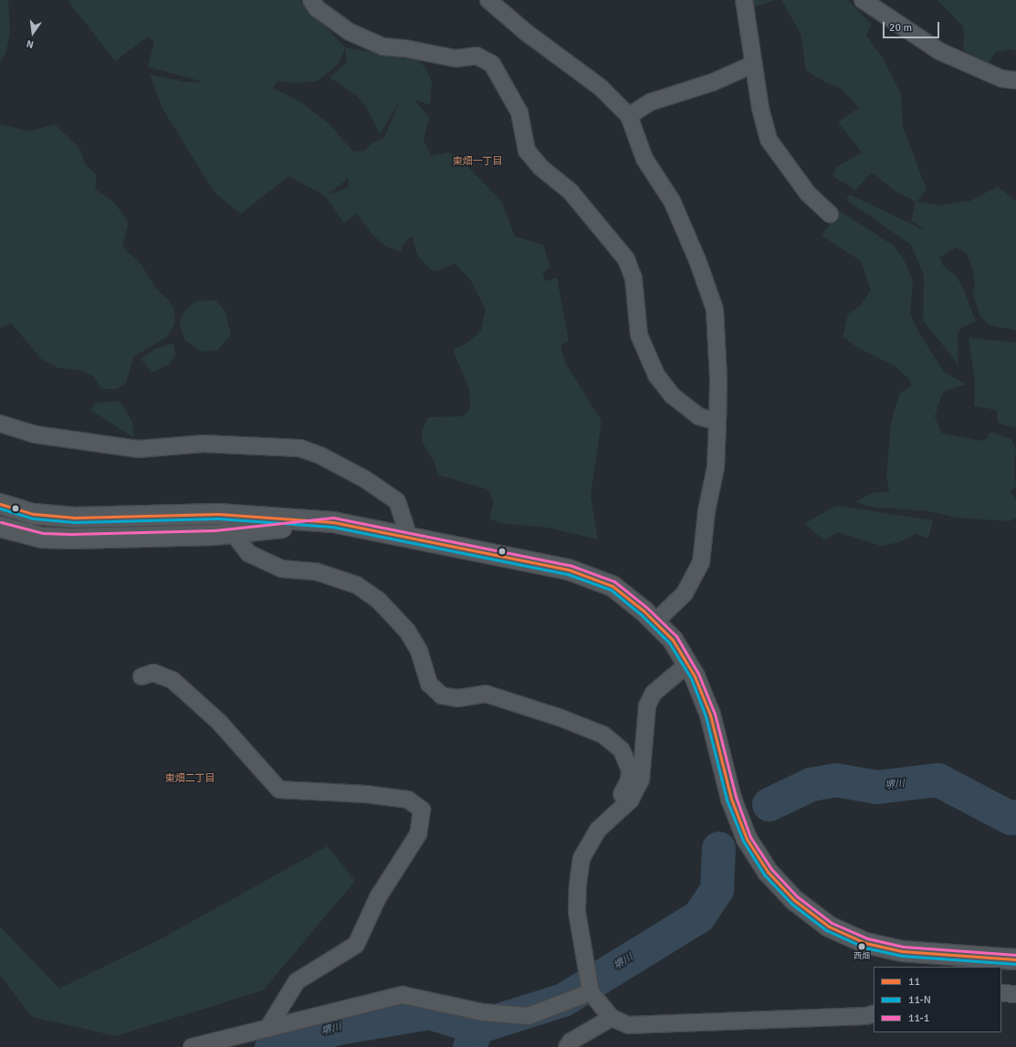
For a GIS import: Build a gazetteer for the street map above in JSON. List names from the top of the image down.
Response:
{
  "districts": ["東畑一丁目", "東畑二丁目"],
  "water": ["堺川"],
  "places": ["西畑"],
  "lines": ["transit line 11", "transit line 11-N", "transit line 11-1"],
  "legend": ["11", "11-N", "11-1"],
  "scale_bar": "20 m",
  "north": "bottom"
}
